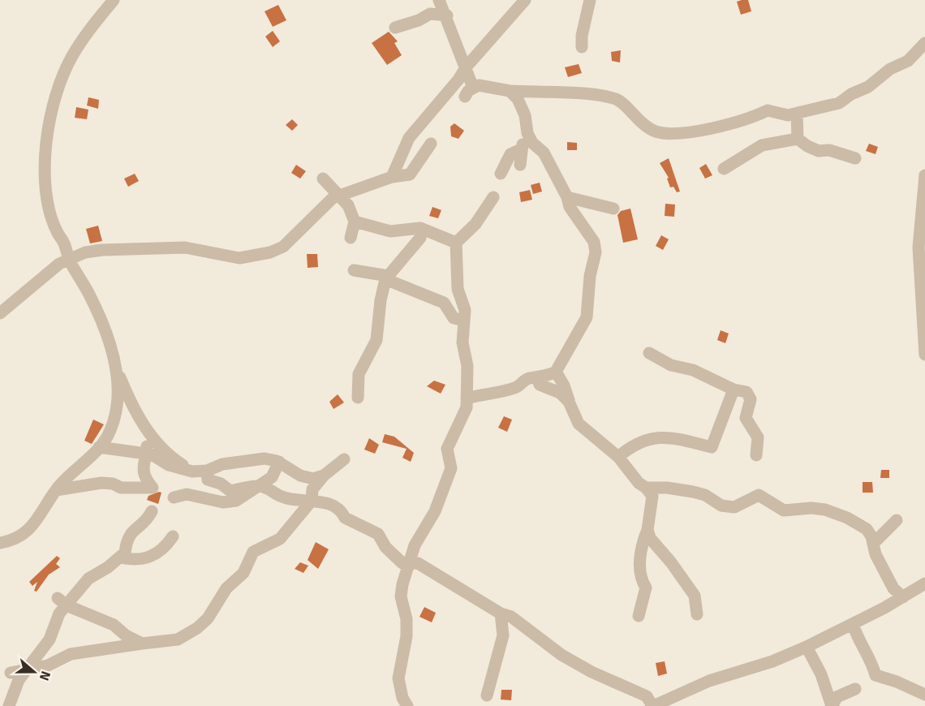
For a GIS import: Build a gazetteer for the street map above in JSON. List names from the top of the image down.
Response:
{
  "north": "right"
}
